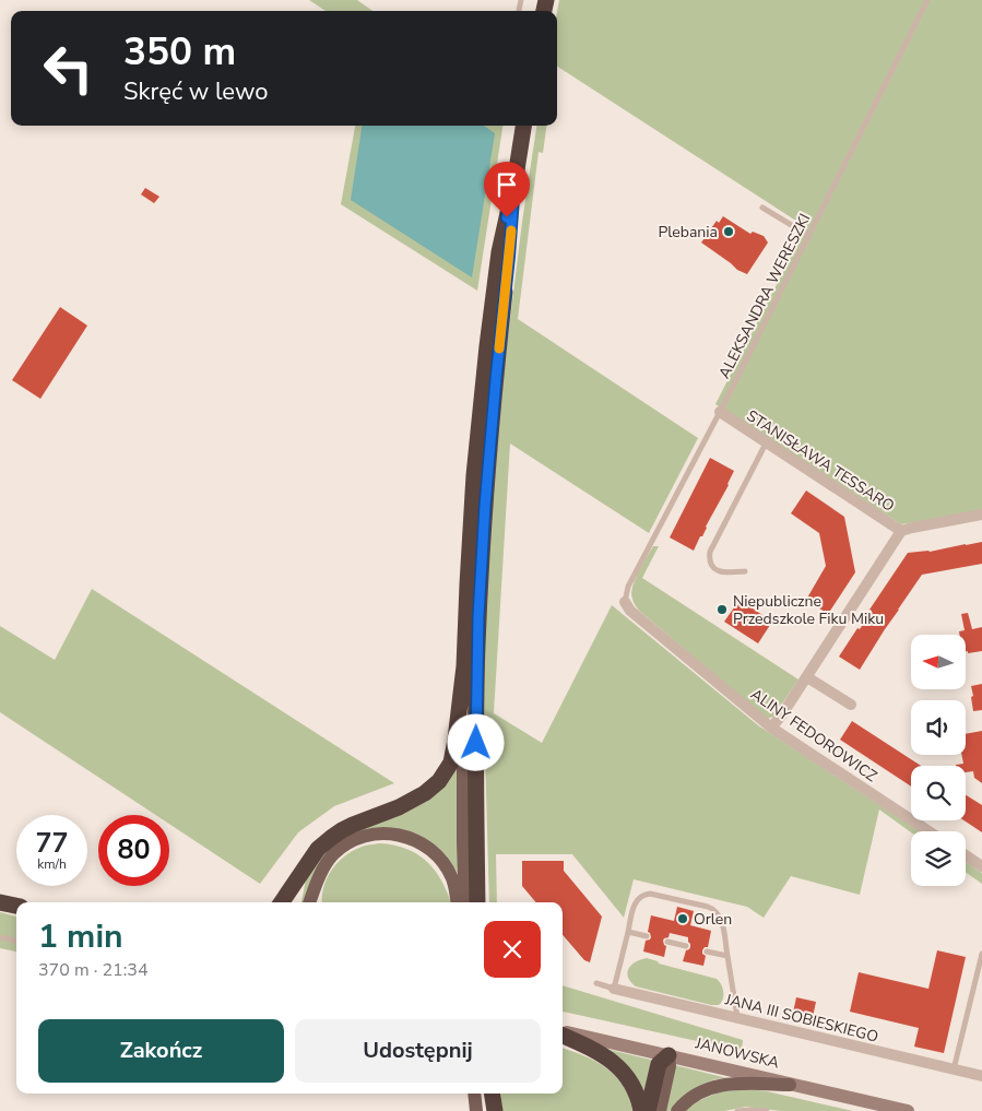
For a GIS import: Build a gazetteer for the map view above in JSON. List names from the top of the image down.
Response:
{
  "streets": {
    "main road": ["JANOWSKA"],
    "street": ["STANISŁAWA TESSARO", "ALINY FEDOROWICZ", "JANA III SOBIESKIEGO"],
    "lane": ["ALEKSANDRA WERESZKI"]
  },
  "crossings": [
    ["ALEKSANDRA WERESZKI", "STANISŁAWA TESSARO"],
    ["ALEKSANDRA WERESZKI", "ALINY FEDOROWICZ"],
    ["STANISŁAWA TESSARO", "ALINY FEDOROWICZ"]
  ],
  "places": ["Plebania", "Niepubliczne Przedszkole Fiku Miku", "Orlen"],
  "north": "left",
  "page": {
    "turn": ["350 m", "Skręć w lewo"],
    "speed": "77 km/h",
    "limit": "80",
    "heading": ["1 min", "370 m · 21:34"],
    "buttons": ["Zakończ", "Udostępnij"]
  }
}
